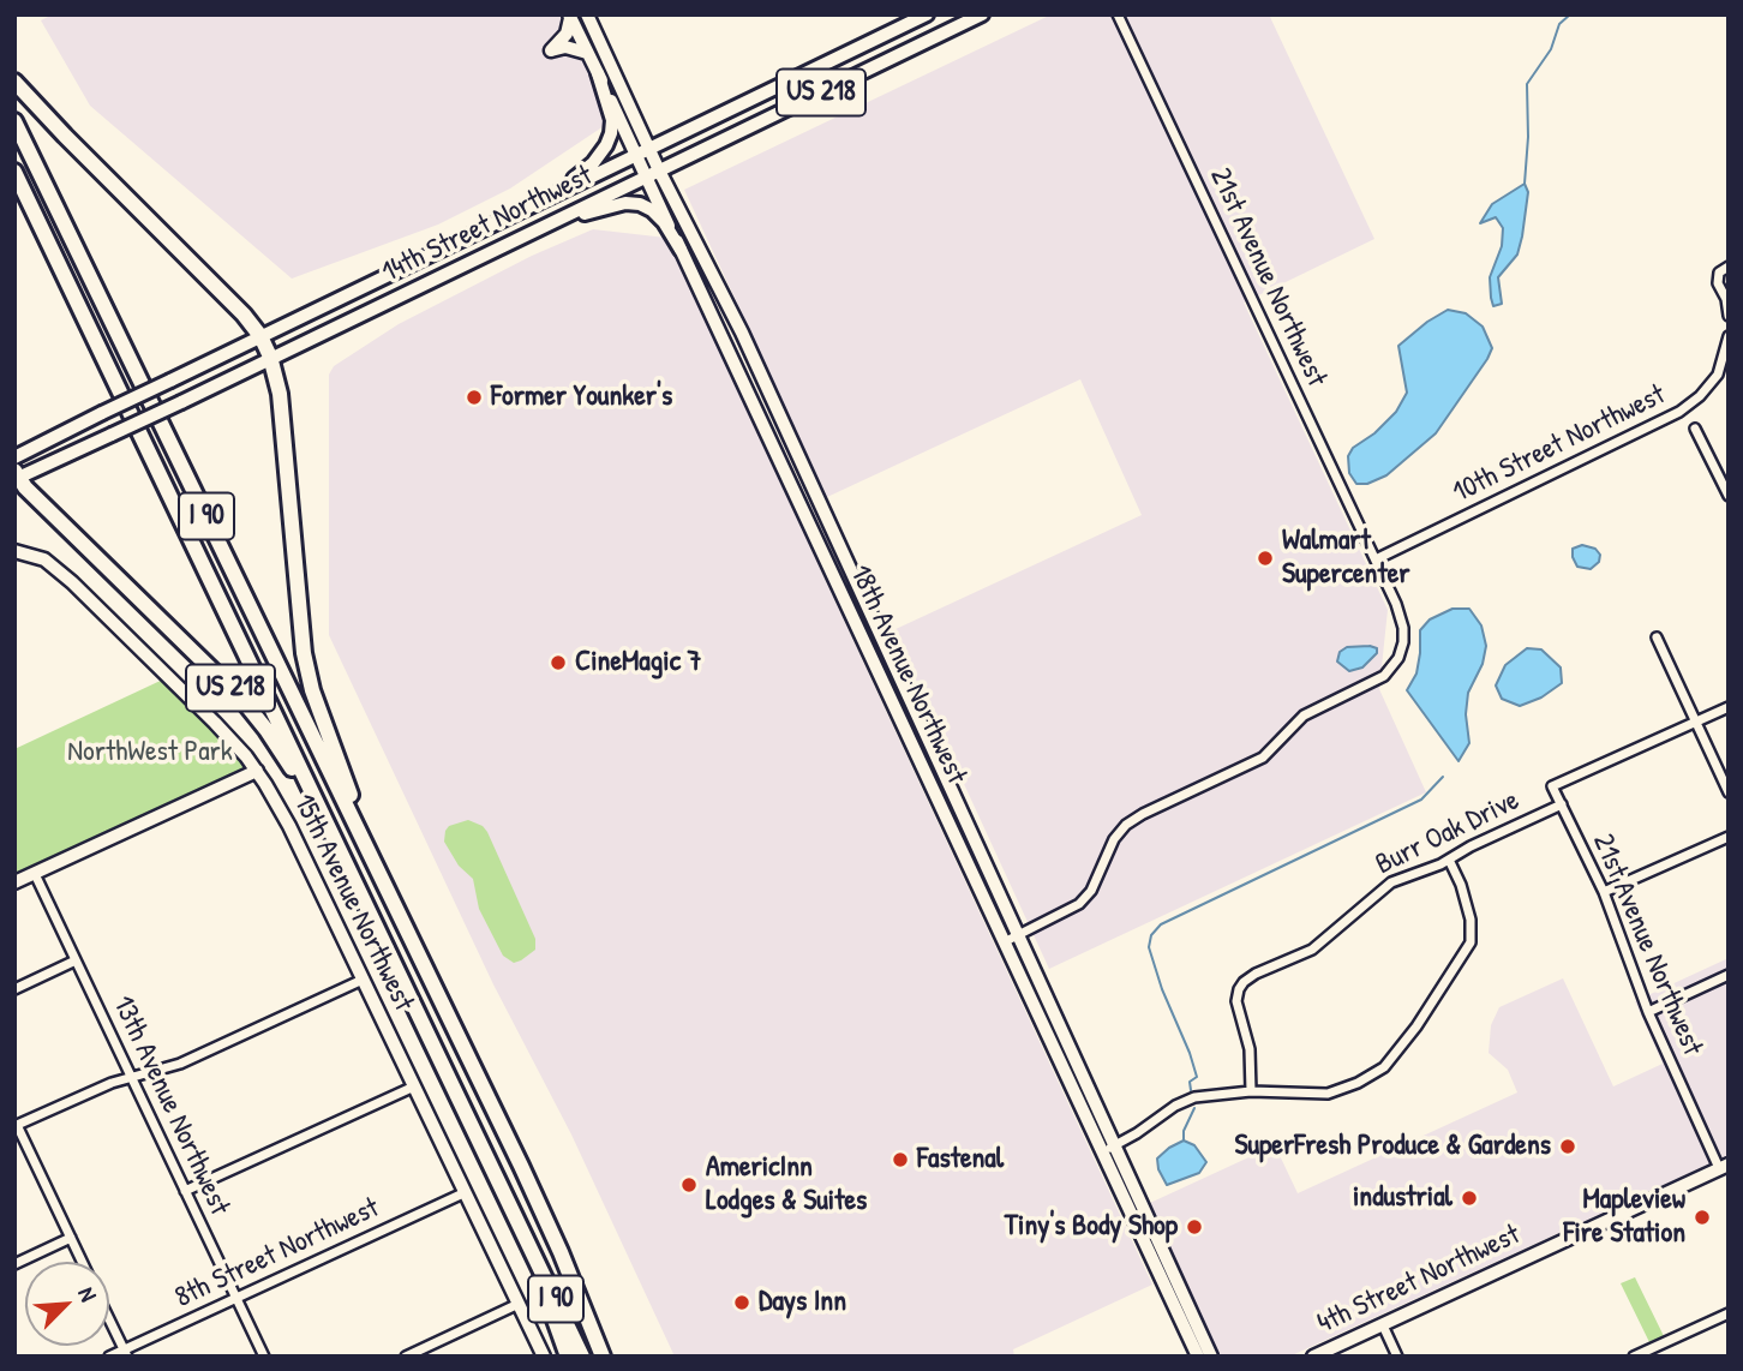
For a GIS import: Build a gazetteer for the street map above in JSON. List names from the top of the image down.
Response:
{
  "streets": {
    "highway": ["US 218", "I 90"],
    "main road": ["14th Street Northwest"],
    "street": [
      "21st Avenue Northwest",
      "10th Street Northwest",
      "18th Avenue Northwest",
      "Burr Oak Drive",
      "15th Avenue Northwest",
      "13th Avenue Northwest",
      "8th Street Northwest",
      "4th Street Northwest"
    ]
  },
  "crossings": [
    ["US 218", "14th Street Northwest"],
    ["US 218", "I 90"],
    ["14th Street Northwest", "18th Avenue Northwest"],
    ["21st Avenue Northwest", "10th Street Northwest"],
    ["21st Avenue Northwest", "Burr Oak Drive"],
    ["21st Avenue Northwest", "4th Street Northwest"],
    ["15th Avenue Northwest", "8th Street Northwest"],
    ["13th Avenue Northwest", "8th Street Northwest"]
  ],
  "parks": ["NorthWest Park"],
  "places": [
    "Former Younker's",
    "Walmart Supercenter",
    "CineMagic 7",
    "SuperFresh Produce & Gardens",
    "Fastenal",
    "AmericInn Lodges & Suites",
    "industrial",
    "Mapleview Fire Station",
    "Tiny's Body Shop",
    "Days Inn"
  ],
  "north": "top right"
}
